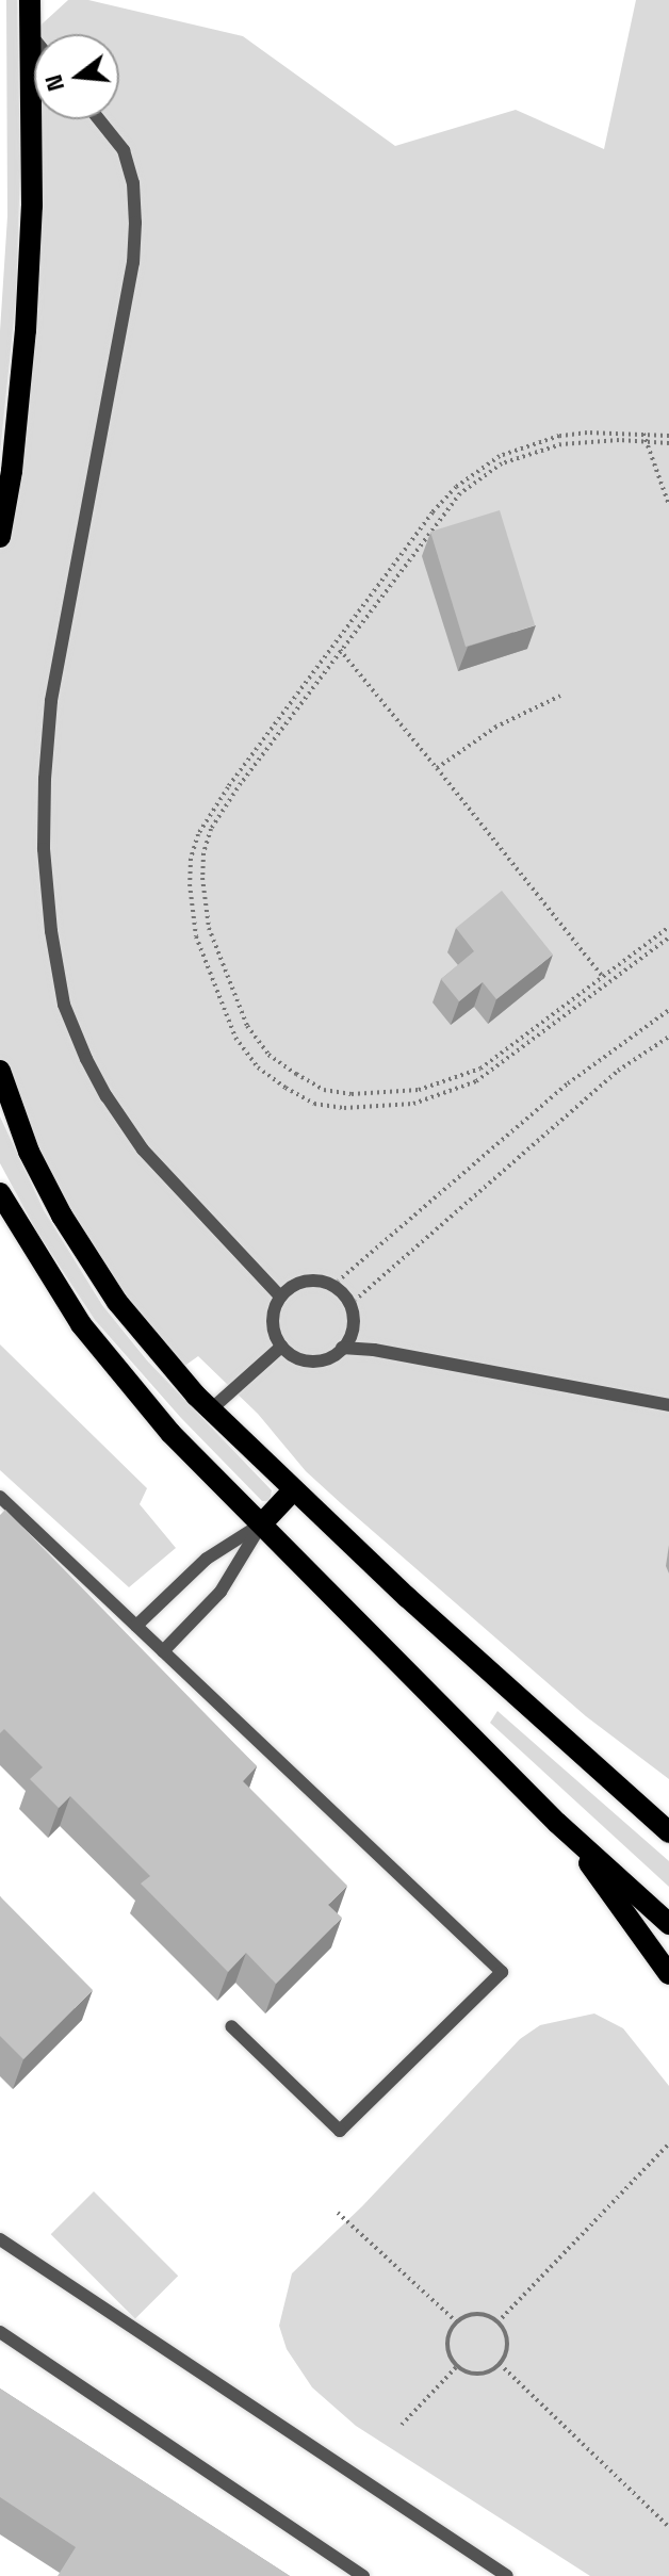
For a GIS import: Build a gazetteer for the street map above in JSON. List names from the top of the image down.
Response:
{
  "north": "left"
}
